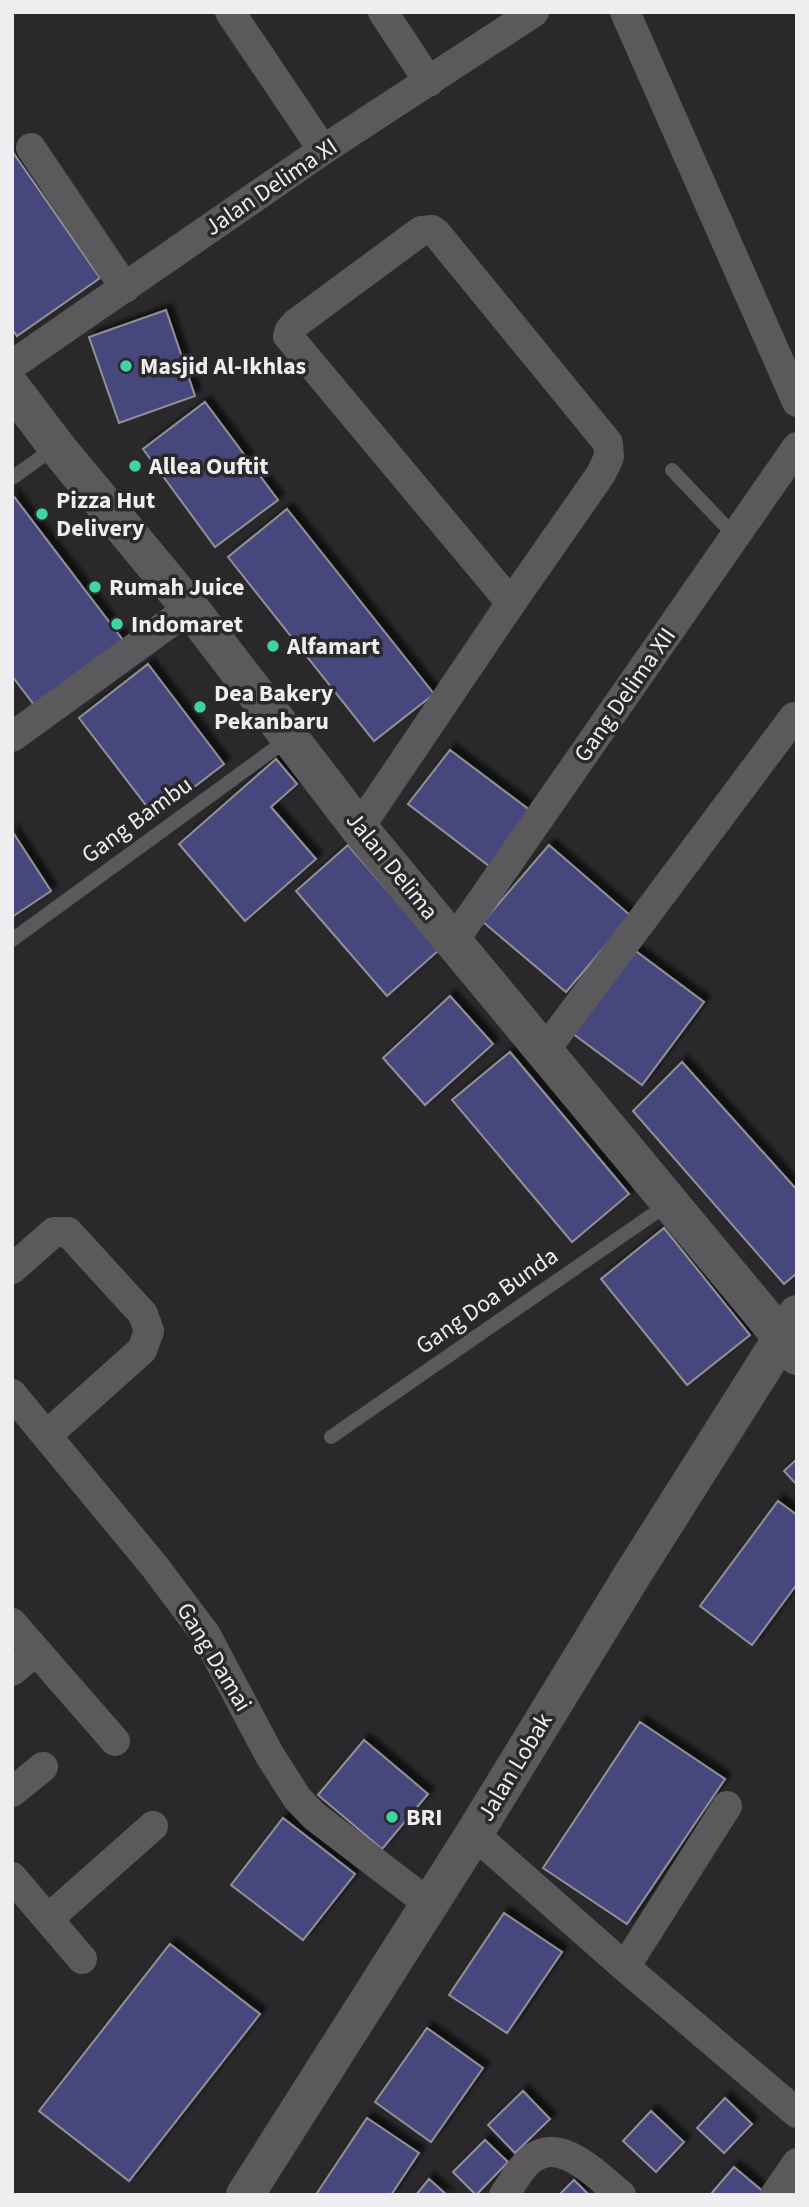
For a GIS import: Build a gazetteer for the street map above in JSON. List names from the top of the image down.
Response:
{
  "streets": {
    "main road": ["Jalan Delima", "Jalan Lobak"],
    "street": ["Jalan Delima XI", "Gang Delima XII", "Gang Damai"],
    "lane": ["Gang Bambu", "Gang Doa Bunda"]
  },
  "crossings": [
    ["Gang Delima XII", "Jalan Delima"],
    ["Gang Bambu", "Jalan Delima"],
    ["Jalan Delima", "Gang Doa Bunda"],
    ["Jalan Delima", "Jalan Lobak"],
    ["Gang Damai", "Jalan Lobak"]
  ],
  "places": [
    "Masjid Al-Ikhlas",
    "Allea Ouftit",
    "Pizza Hut Delivery",
    "Rumah Juice",
    "Indomaret",
    "Alfamart",
    "Dea Bakery Pekanbaru",
    "BRI"
  ]
}
